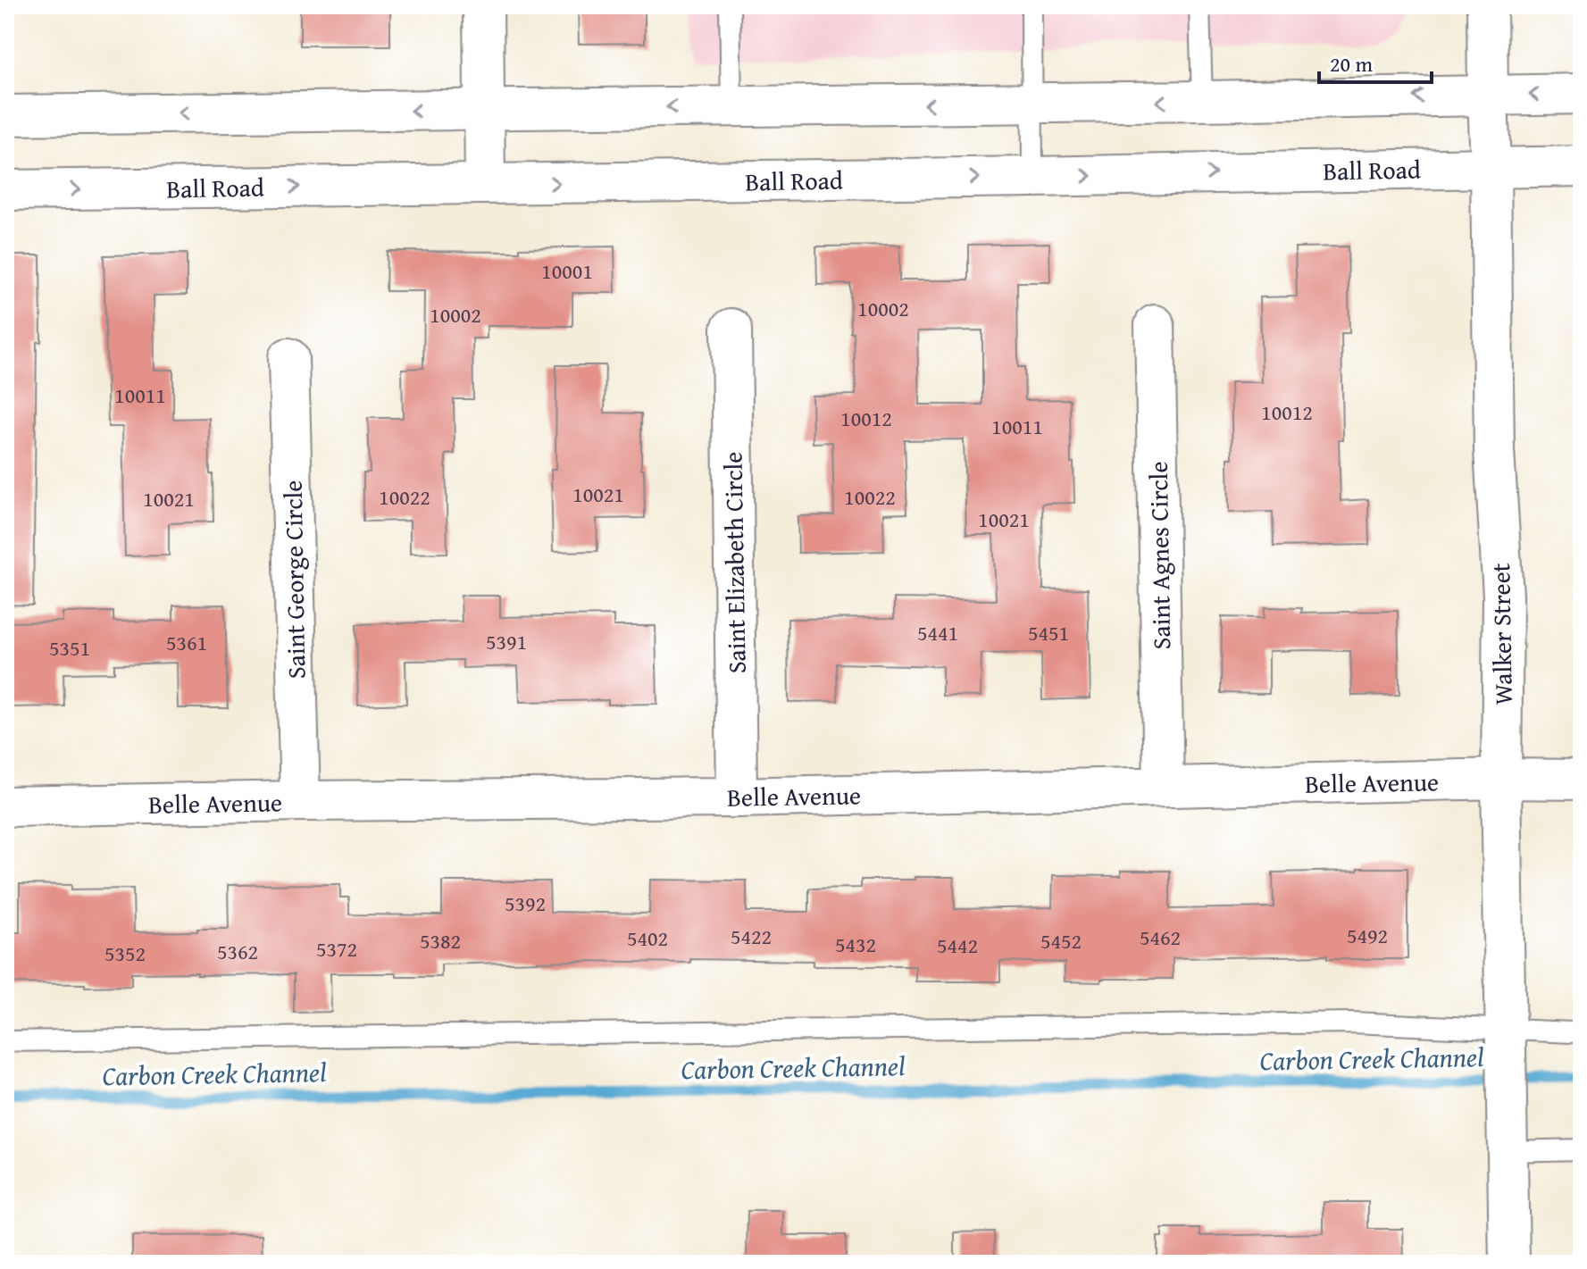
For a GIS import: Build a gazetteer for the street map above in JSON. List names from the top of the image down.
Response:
{
  "streets": {
    "main road": [
      "Ball Road",
      "Saint Agnes Circle",
      "Saint Elizabeth Circle",
      "Saint George Circle",
      "Walker Street",
      "Belle Avenue"
    ]
  },
  "crossings": [
    ["Ball Road", "Walker Street"],
    ["Saint Agnes Circle", "Belle Avenue"],
    ["Saint Elizabeth Circle", "Belle Avenue"],
    ["Saint George Circle", "Belle Avenue"],
    ["Walker Street", "Belle Avenue"]
  ],
  "water": ["Carbon Creek Channel"],
  "house_numbers": [
    "10001",
    "10002",
    "10002",
    "10011",
    "10012",
    "10012",
    "10011",
    "10021",
    "10022",
    "10022",
    "10021",
    "10021",
    "5441",
    "5451",
    "5391",
    "5361",
    "5351",
    "5392",
    "5492",
    "5422",
    "5462",
    "5402",
    "5382",
    "5452",
    "5432",
    "5442",
    "5372",
    "5362",
    "5352"
  ],
  "scale_bar": "20 m"
}
